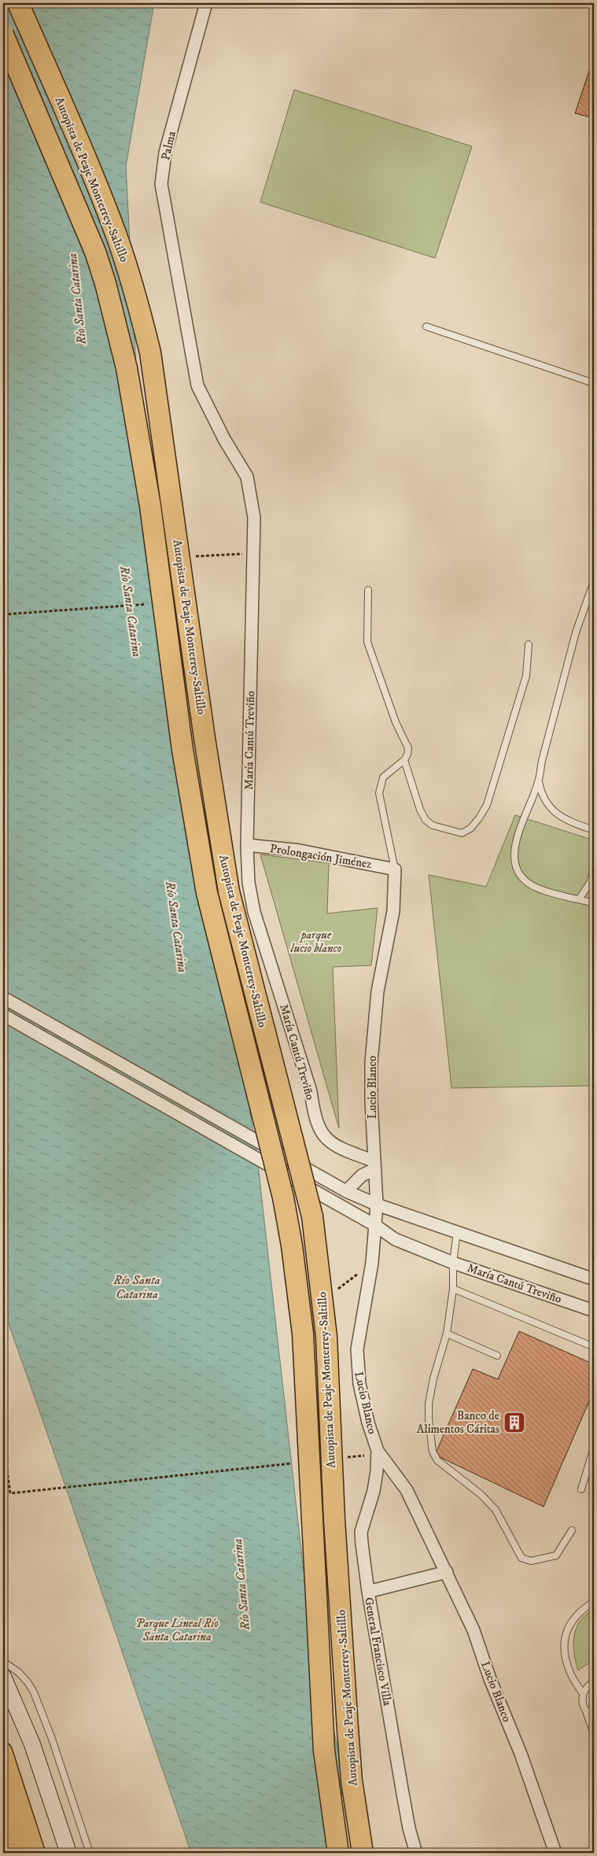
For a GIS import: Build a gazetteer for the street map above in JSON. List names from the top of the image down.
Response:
{
  "streets": {
    "highway": ["Autopista de Peaje Monterrey-Saltillo"],
    "street": [
      "Palma",
      "María Cantú Treviño",
      "Prolongación Jiménez",
      "Lucio Blanco",
      "General Francisco Villa"
    ]
  },
  "crossings": [
    ["Palma", "María Cantú Treviño"],
    ["María Cantú Treviño", "Prolongación Jiménez"],
    ["María Cantú Treviño", "Lucio Blanco"],
    ["Prolongación Jiménez", "Lucio Blanco"],
    ["Lucio Blanco", "General Francisco Villa"]
  ],
  "water": ["Río Santa Catarina"],
  "parks": ["parque lucio blanco", "Parque Lineal Río Santa Catarina"],
  "places": {
    "building": ["Banco de Alimentos Cáritas"]
  }
}
